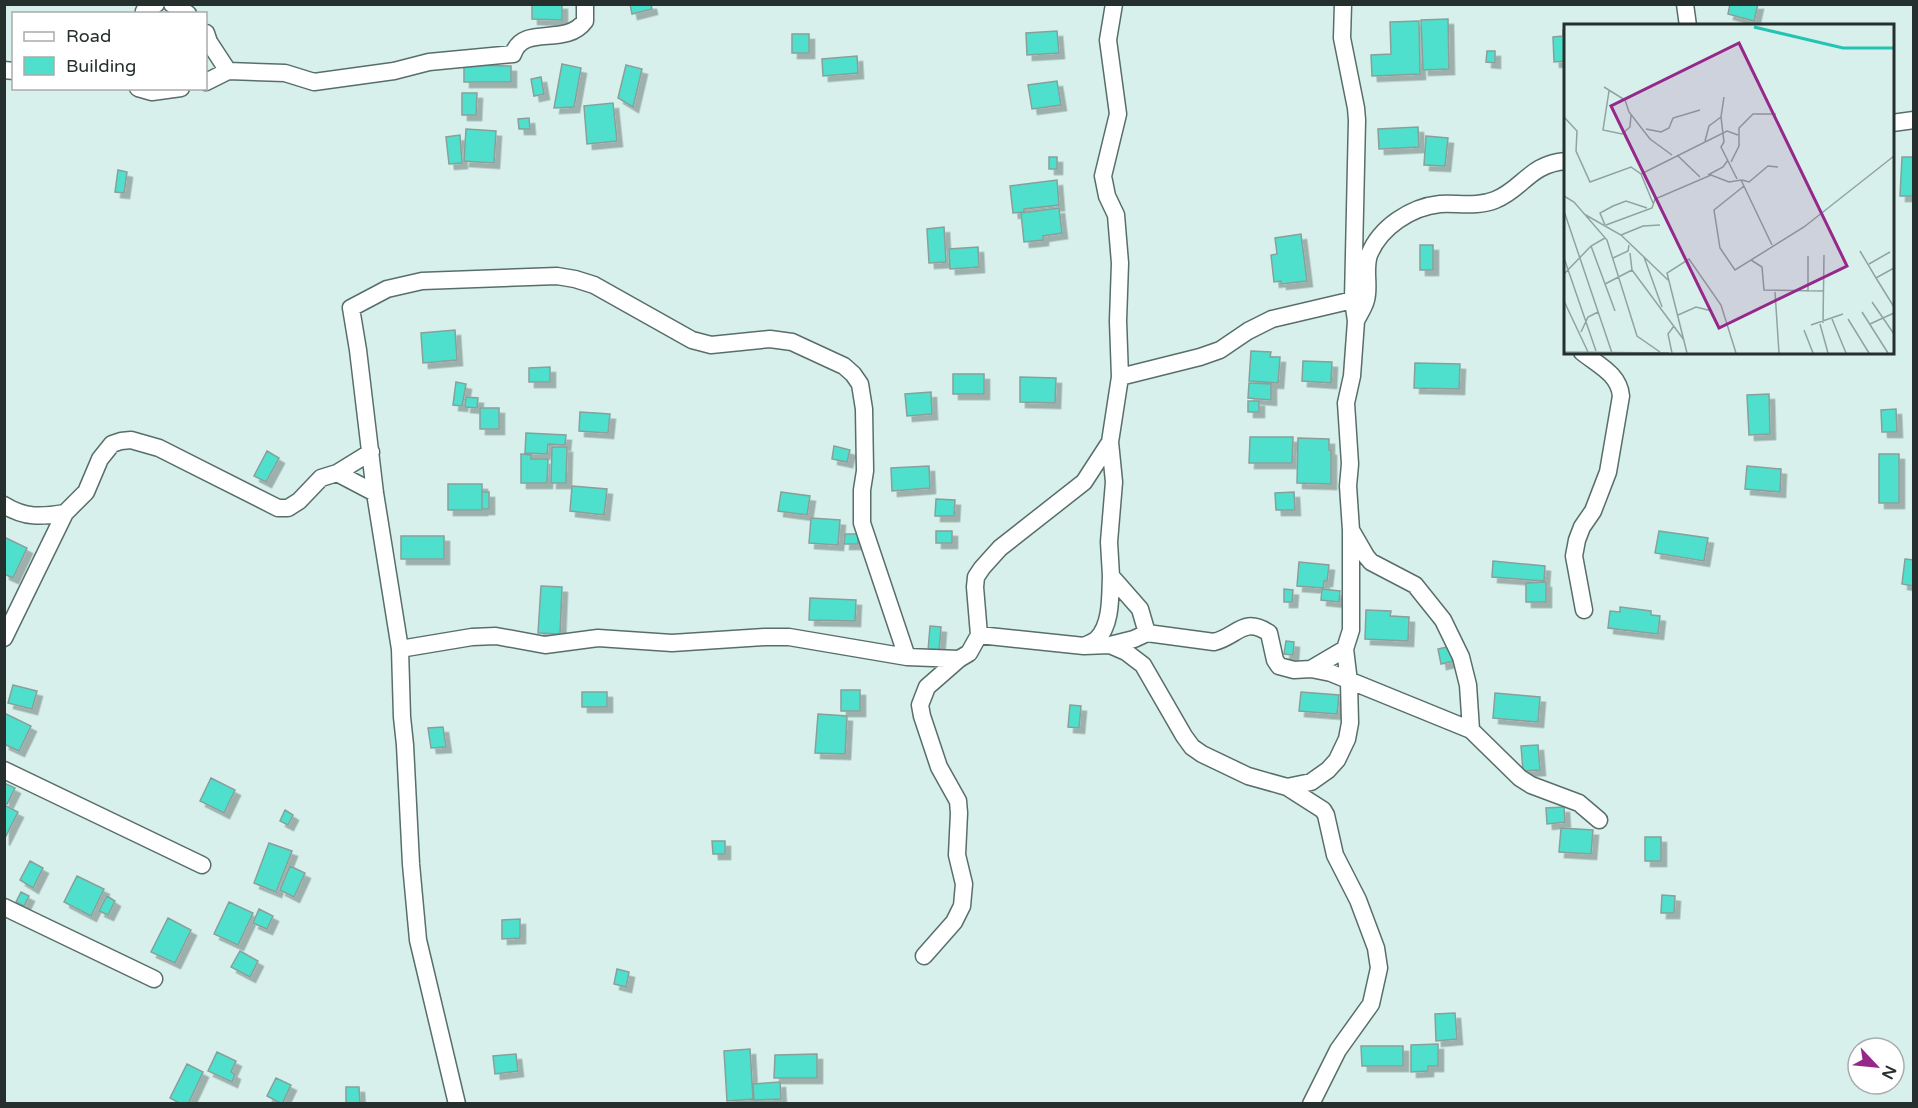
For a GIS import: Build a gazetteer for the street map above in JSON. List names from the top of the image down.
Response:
{
  "legend": ["Road", "Building"],
  "north": "bottom right"
}
